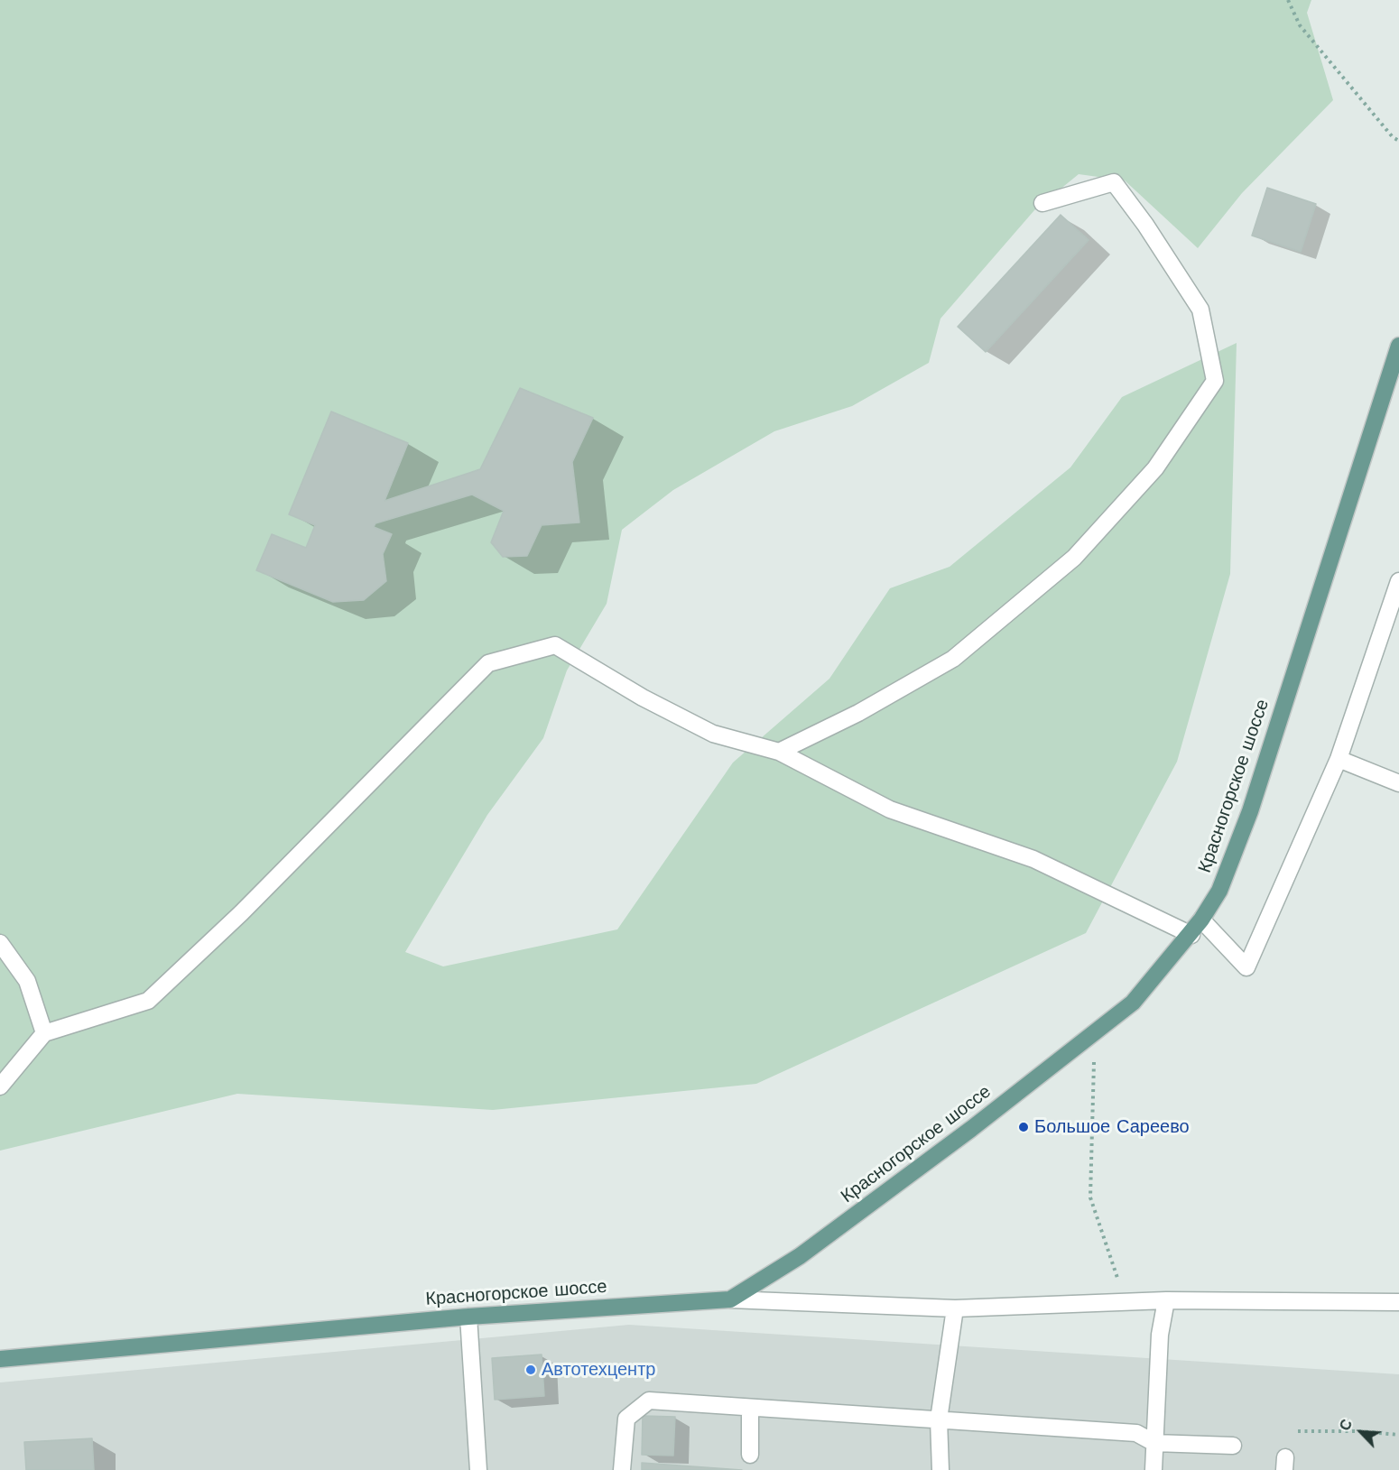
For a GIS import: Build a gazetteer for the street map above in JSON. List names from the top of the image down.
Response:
{
  "streets": {
    "main road": ["Красногорское шоссе"]
  },
  "places": ["Большое Сареево", "Автотехцентр"],
  "north": "top left"
}
